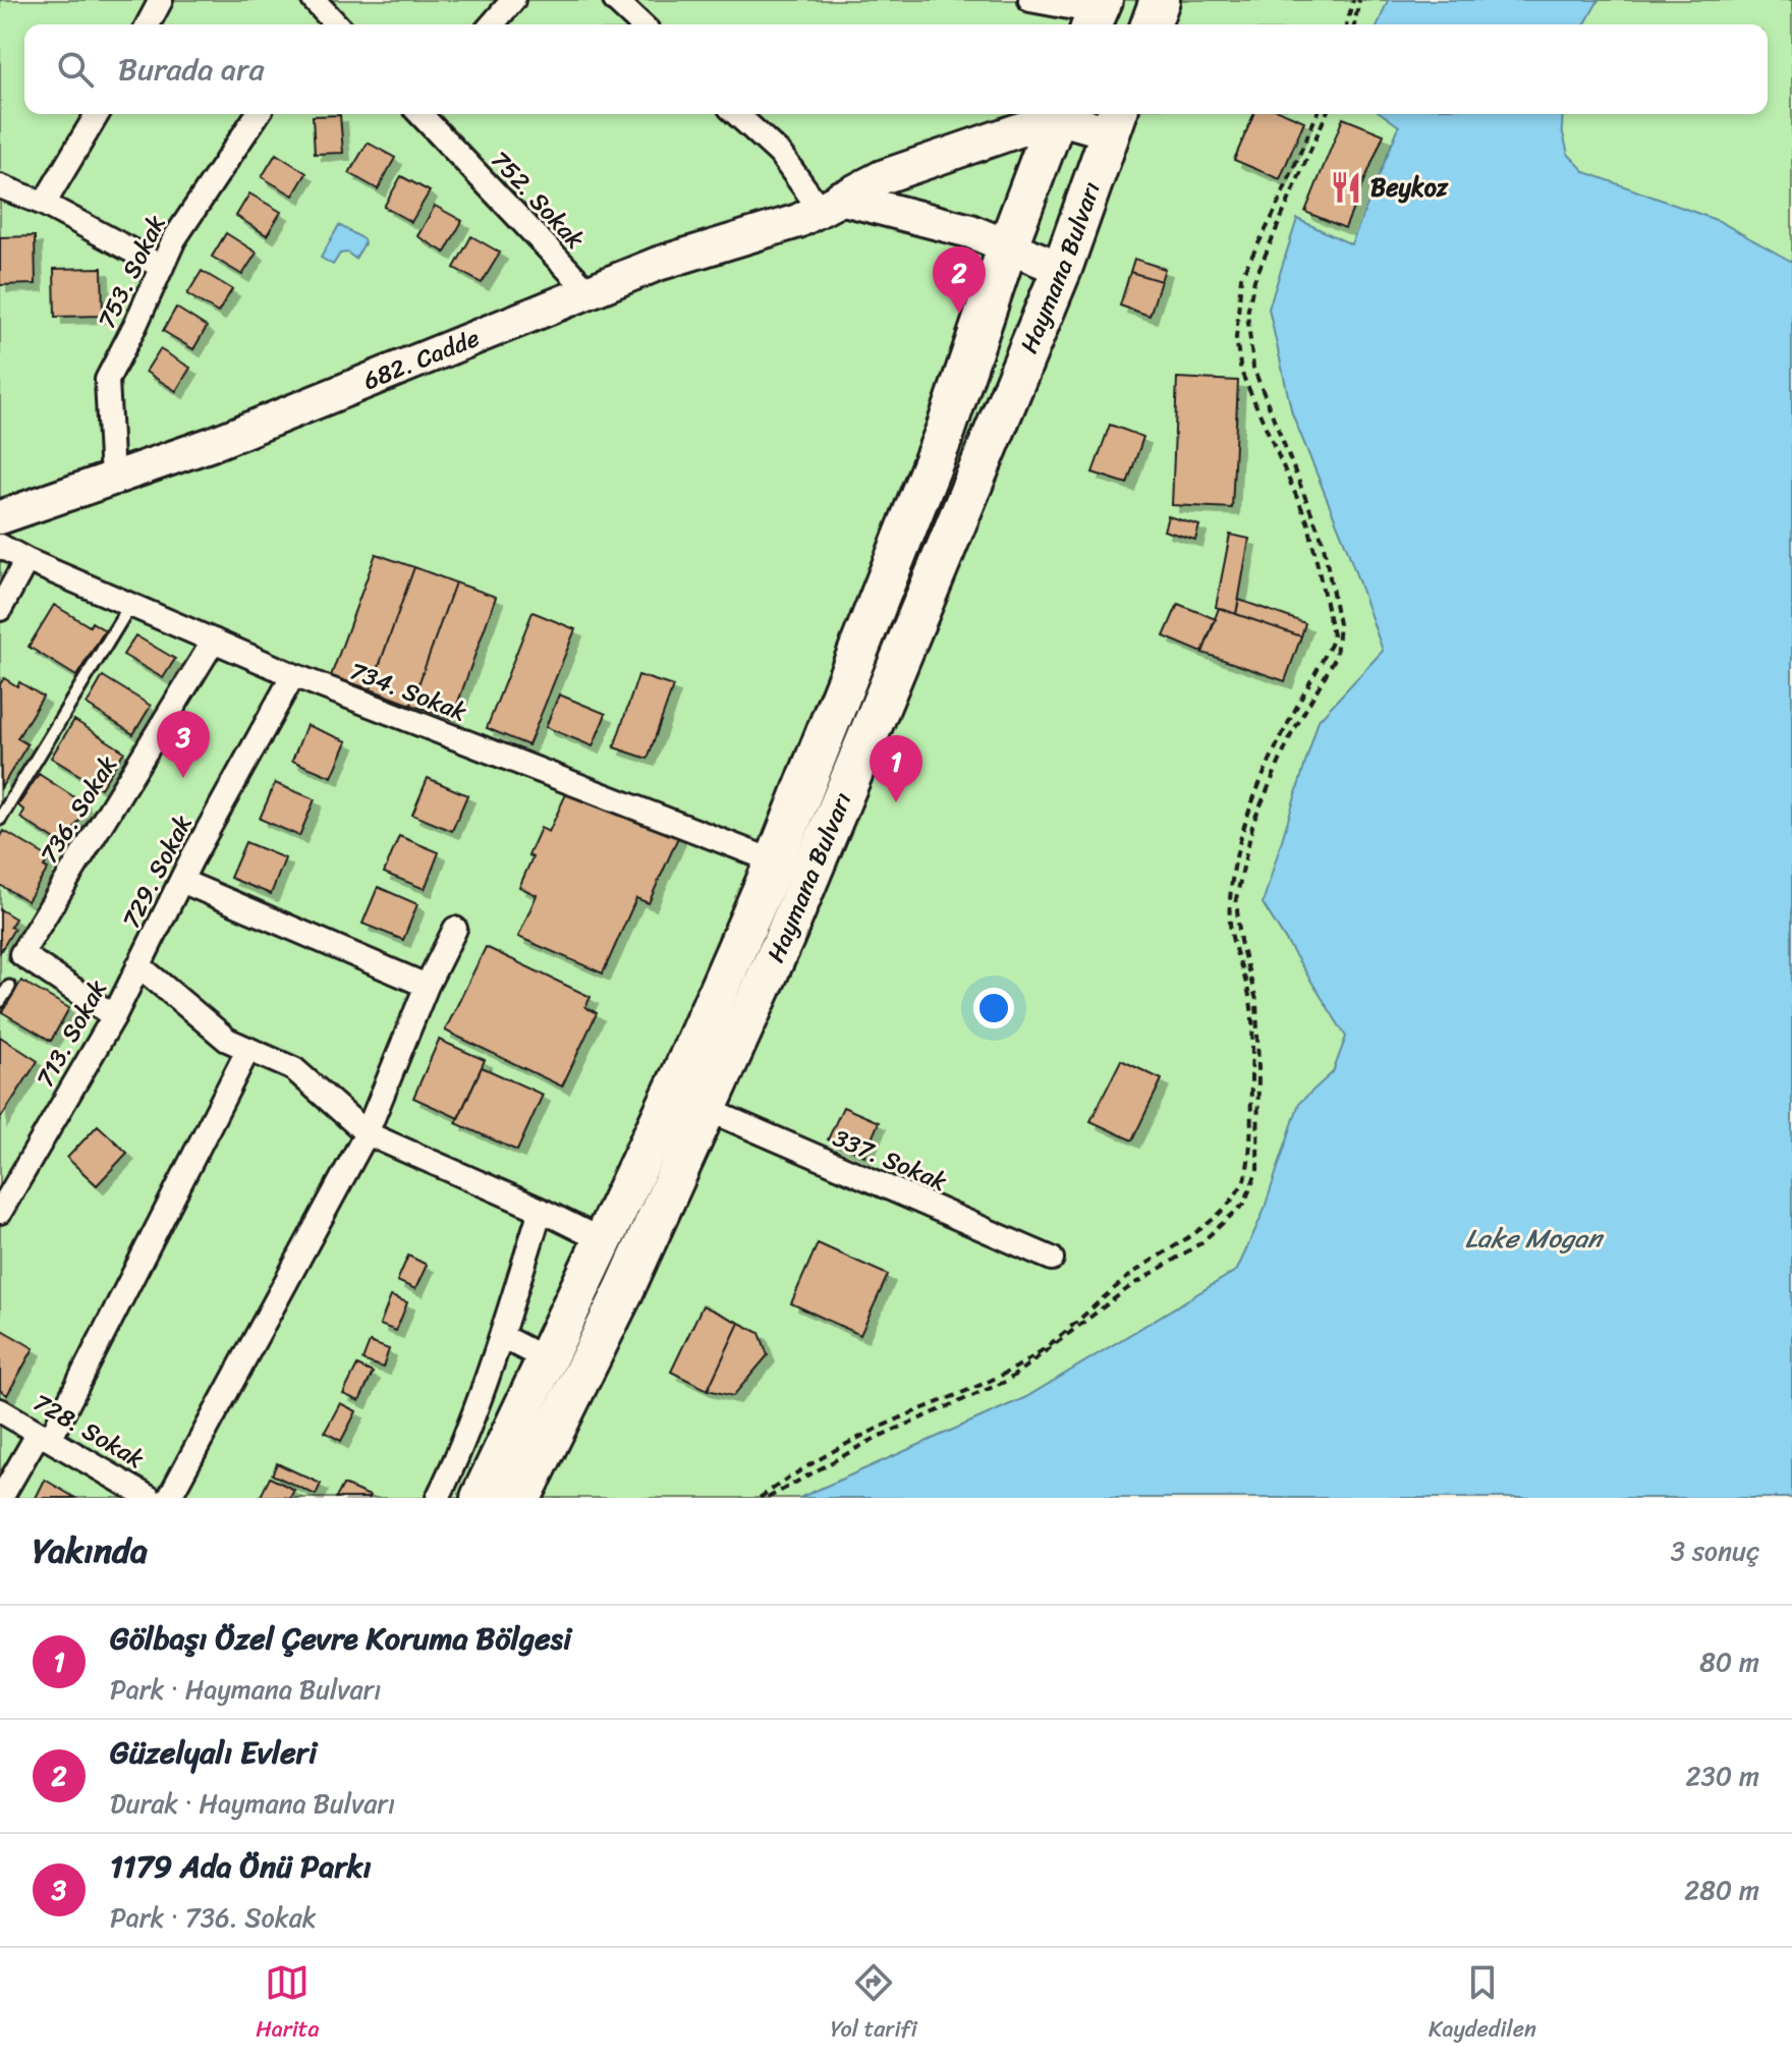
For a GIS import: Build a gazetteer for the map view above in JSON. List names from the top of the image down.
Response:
{
  "streets": {
    "highway": ["Haymana Bulvarı"],
    "main road": ["682. Cadde"],
    "street": [
      "752. Sokak",
      "753. Sokak",
      "734. Sokak",
      "736. Sokak",
      "729. Sokak",
      "713. Sokak",
      "337. Sokak",
      "728. Sokak"
    ]
  },
  "crossings": [
    ["752. Sokak", "682. Cadde"],
    ["Haymana Bulvarı", "734. Sokak"],
    ["Haymana Bulvarı", "337. Sokak"],
    ["753. Sokak", "682. Cadde"],
    ["734. Sokak", "736. Sokak"],
    ["734. Sokak", "729. Sokak"],
    ["736. Sokak", "713. Sokak"],
    ["729. Sokak", "713. Sokak"]
  ],
  "water": ["Lake Mogan"],
  "places": {
    "restaurant": ["Beykoz"]
  },
  "page": {
    "search": "Burada ara",
    "pins": ["2", "3", "1"],
    "heading": ["Yakında", "3 sonuç"],
    "list": [
      {
        "mark": "1",
        "name": "Gölbaşı Özel Çevre Koruma Bölgesi",
        "note": "Park · Haymana Bulvarı",
        "value": "80 m"
      },
      {
        "mark": "2",
        "name": "Güzelyalı Evleri",
        "note": "Durak · Haymana Bulvarı",
        "value": "230 m"
      },
      {
        "mark": "3",
        "name": "1179 Ada Önü Parkı",
        "note": "Park · 736. Sokak",
        "value": "280 m"
      }
    ],
    "nav": ["Harita", "Yol tarifi", "Kaydedilen"]
  }
}
